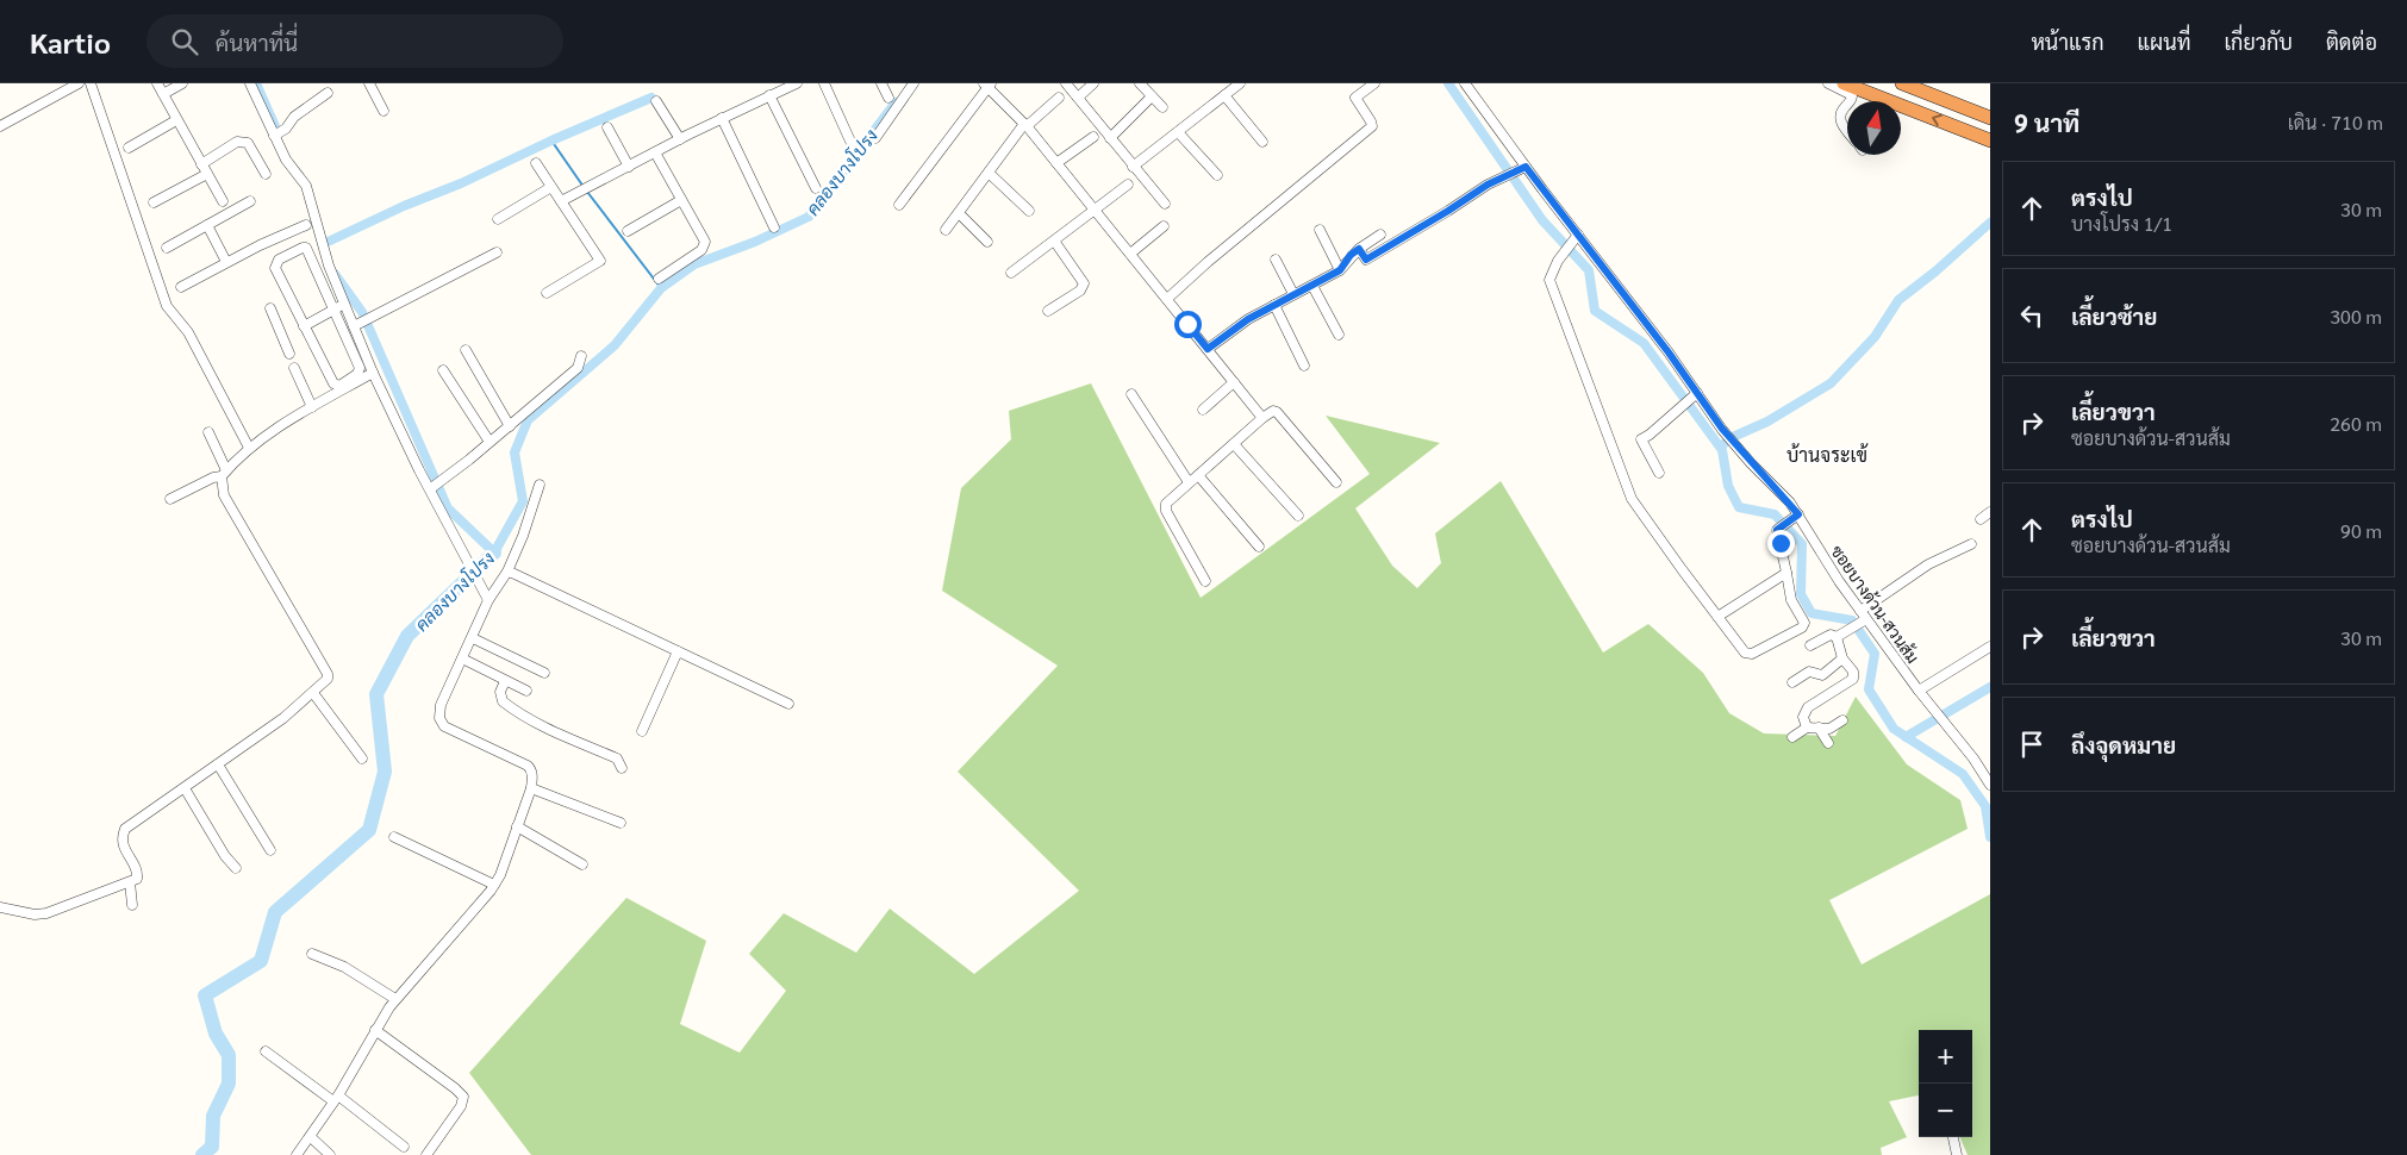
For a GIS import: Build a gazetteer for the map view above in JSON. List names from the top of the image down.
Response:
{
  "streets": {
    "street": ["ซอยบางด้วน-สวนส้ม"]
  },
  "districts": ["บ้านจระเข้"],
  "water": ["คลองบางโปรง"],
  "north": "top",
  "page": {
    "header": "Kartio",
    "search": "ค้นหาที่นี่",
    "nav": [
      "หน้าแรก",
      "แผนที่",
      "เกี่ยวกับ",
      "ติดต่อ"
    ],
    "heading": ["9 นาที", "เดิน · 710 m"],
    "list": [
      ["ตรงไป", "บางโปรง 1/1", "30 m"],
      ["เลี้ยวซ้าย", "300 m"],
      ["เลี้ยวขวา", "ซอยบางด้วน-สวนส้ม", "260 m"],
      ["ตรงไป", "ซอยบางด้วน-สวนส้ม", "90 m"],
      ["เลี้ยวขวา", "30 m"],
      "ถึงจุดหมาย"
    ],
    "map_buttons": ["+", "−"]
  }
}
